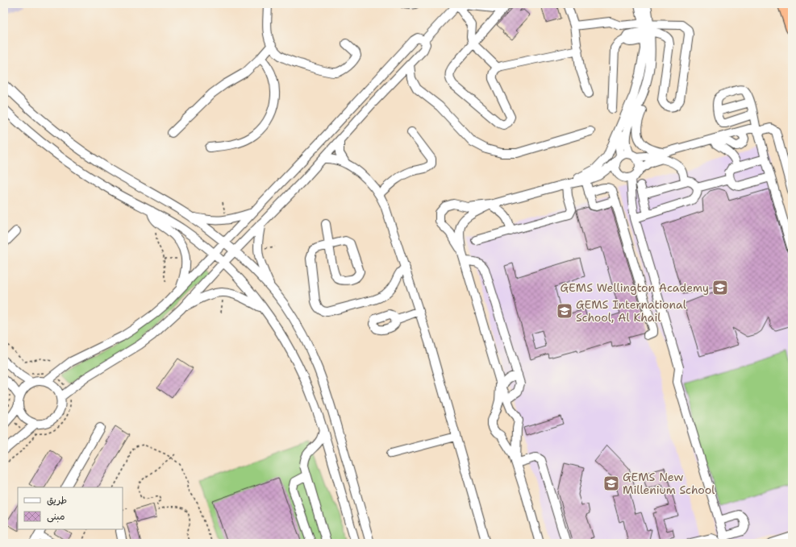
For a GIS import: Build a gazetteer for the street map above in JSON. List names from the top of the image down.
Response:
{
  "places": {
    "school or university": ["GEMS Wellington Academy", "GEMS International School, Al Khail", "GEMS New Millenium School"]
  },
  "legend": ["طريق", "مبنى"]
}
